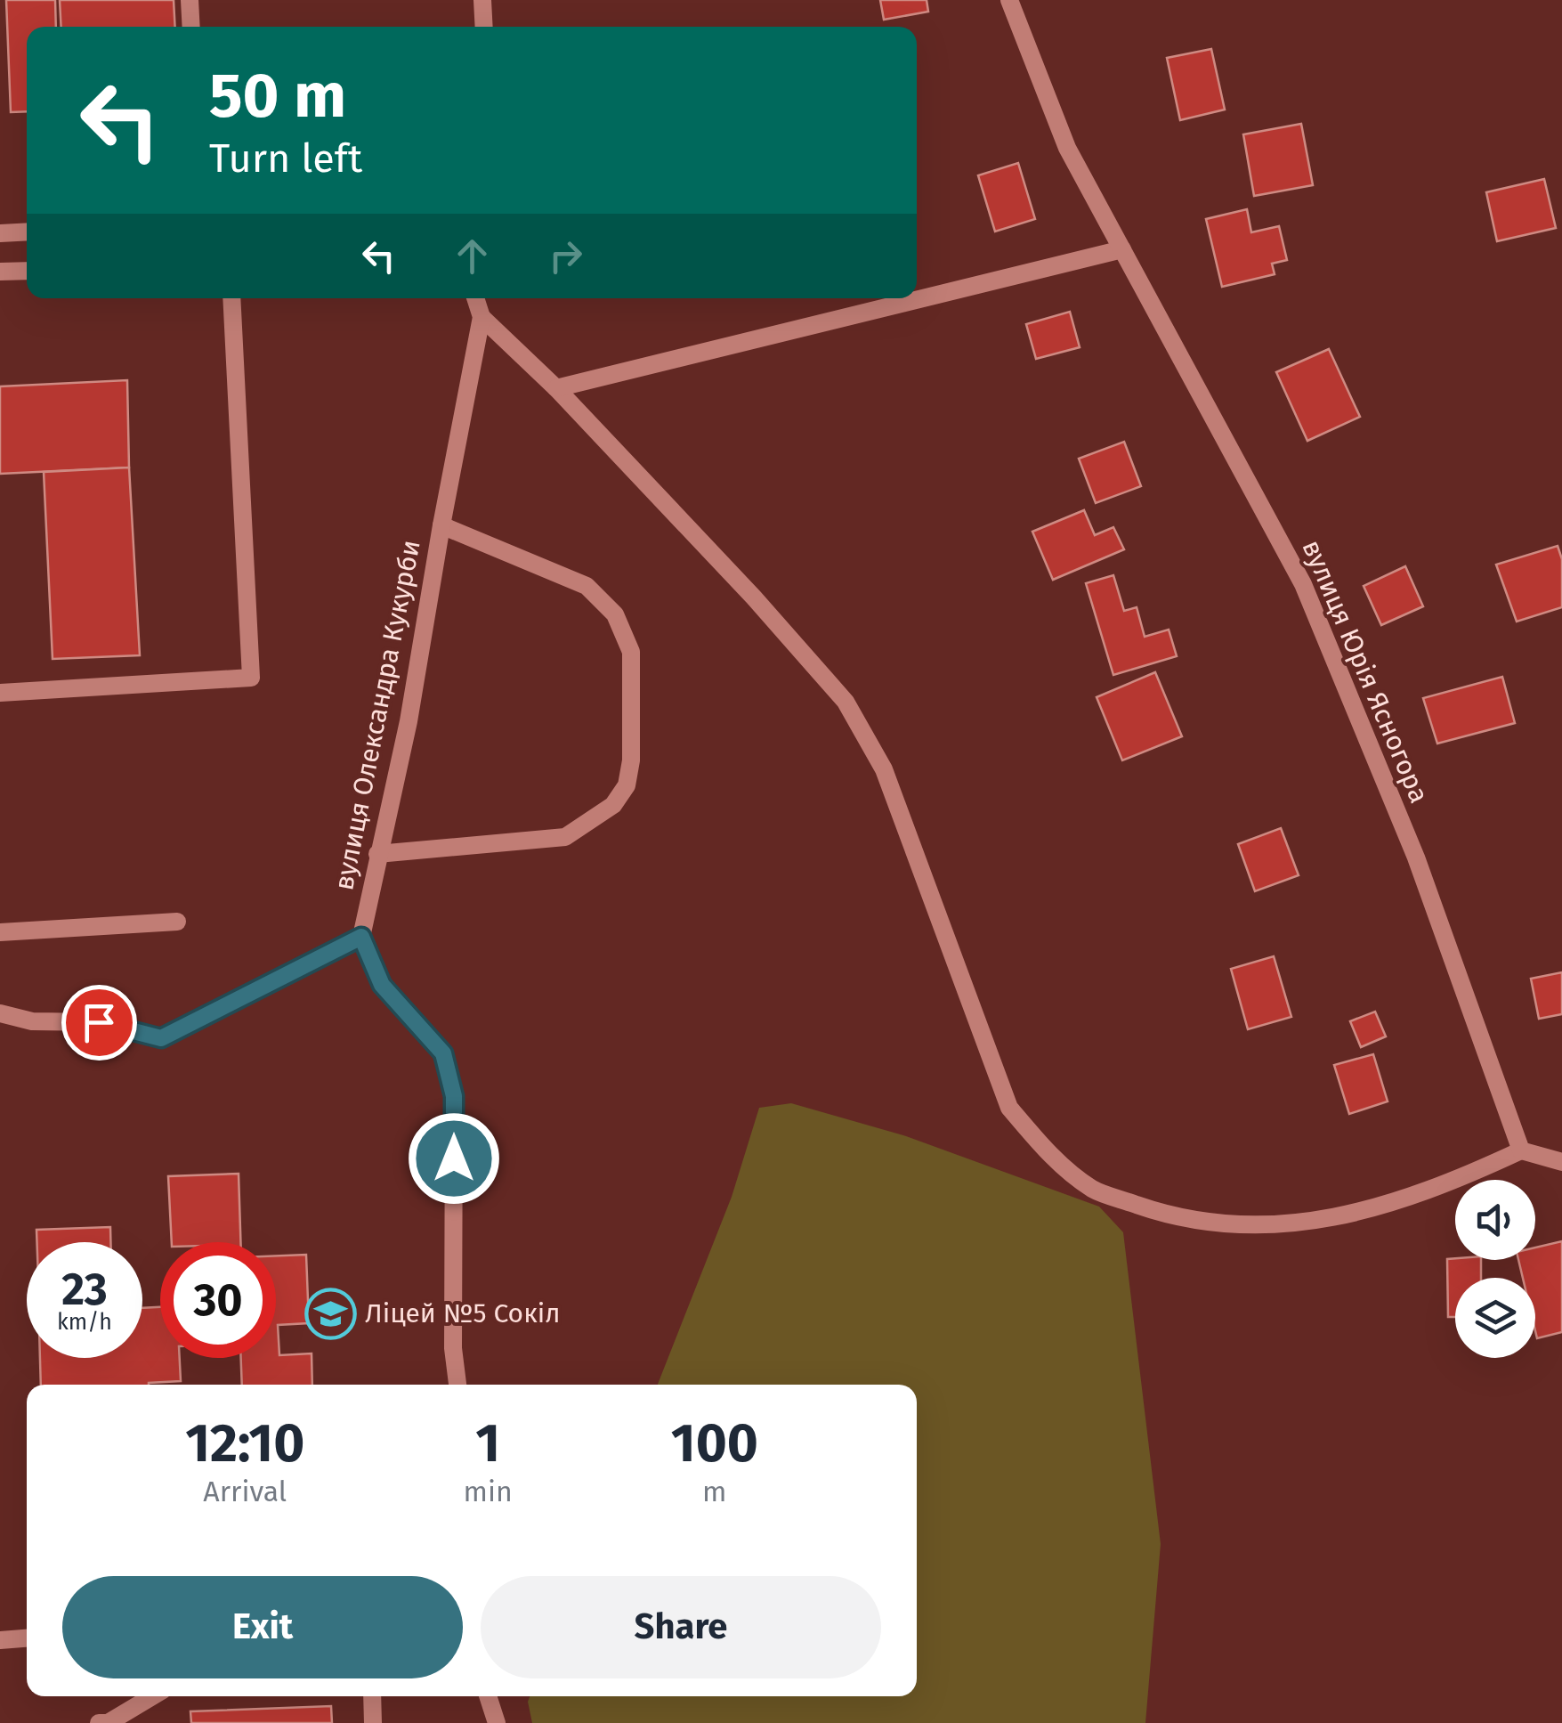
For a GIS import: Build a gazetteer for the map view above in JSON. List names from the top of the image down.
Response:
{
  "streets": {
    "street": ["вулиця Юрія Ясногора", "вулиця Олександра Кукурби"]
  },
  "places": {
    "school or university": ["Ліцей №5 Сокіл"]
  },
  "page": {
    "turn": ["50 m", "Turn left"],
    "speed": "23 km/h",
    "limit": "30",
    "eta": [
      "12:10",
      "Arrival",
      "1",
      "min",
      "100",
      "m"
    ],
    "buttons": ["Exit", "Share"]
  }
}
